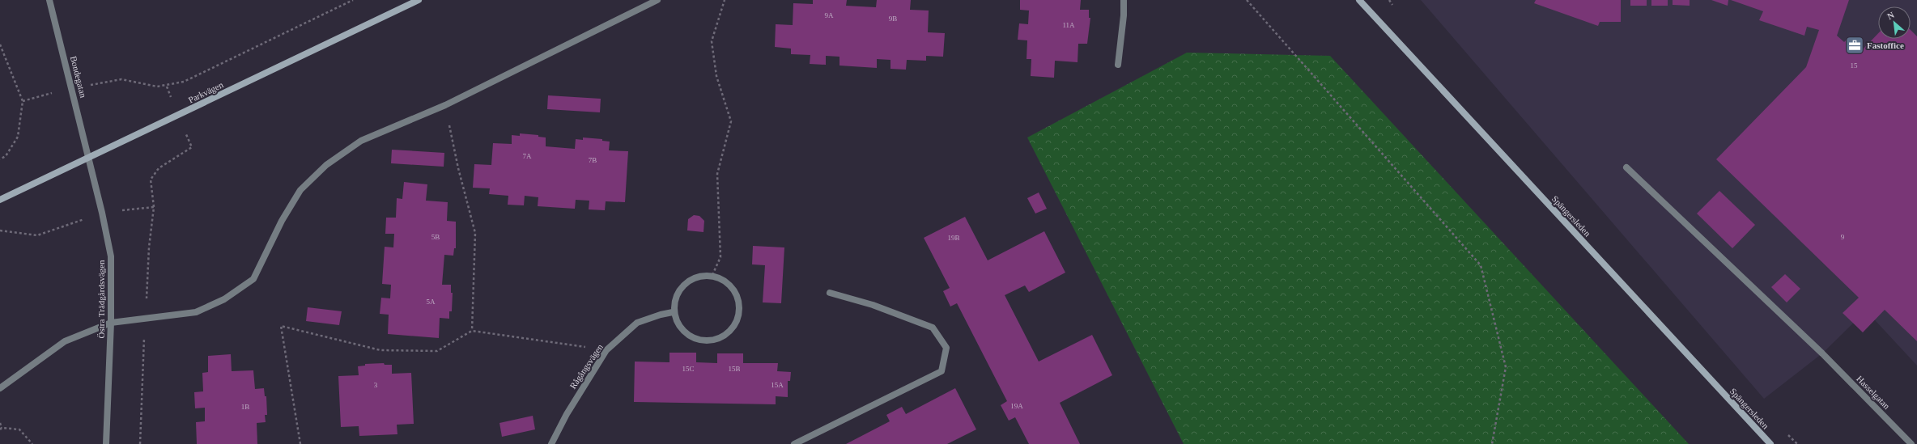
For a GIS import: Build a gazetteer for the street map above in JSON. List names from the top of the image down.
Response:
{
  "streets": {
    "main road": ["Parkvägen", "Spängersleden"],
    "street": [
      "Bondegatan",
      "Östra Trädgårdsvägen",
      "Rågångsvägen",
      "Hasselgatan"
    ]
  },
  "crossings": [
    ["Bondegatan", "Parkvägen"],
    ["Bondegatan", "Östra Trädgårdsvägen"],
    ["Parkvägen", "Östra Trädgårdsvägen"]
  ],
  "places": {
    "office": ["Fastoffice"]
  },
  "house_numbers": [
    "9A",
    "9B",
    "11A",
    "15",
    "7A",
    "7B",
    "5B",
    "9",
    "19B",
    "5A",
    "15C",
    "15B",
    "3",
    "15A",
    "19A",
    "1B"
  ],
  "north": "top left"
}
